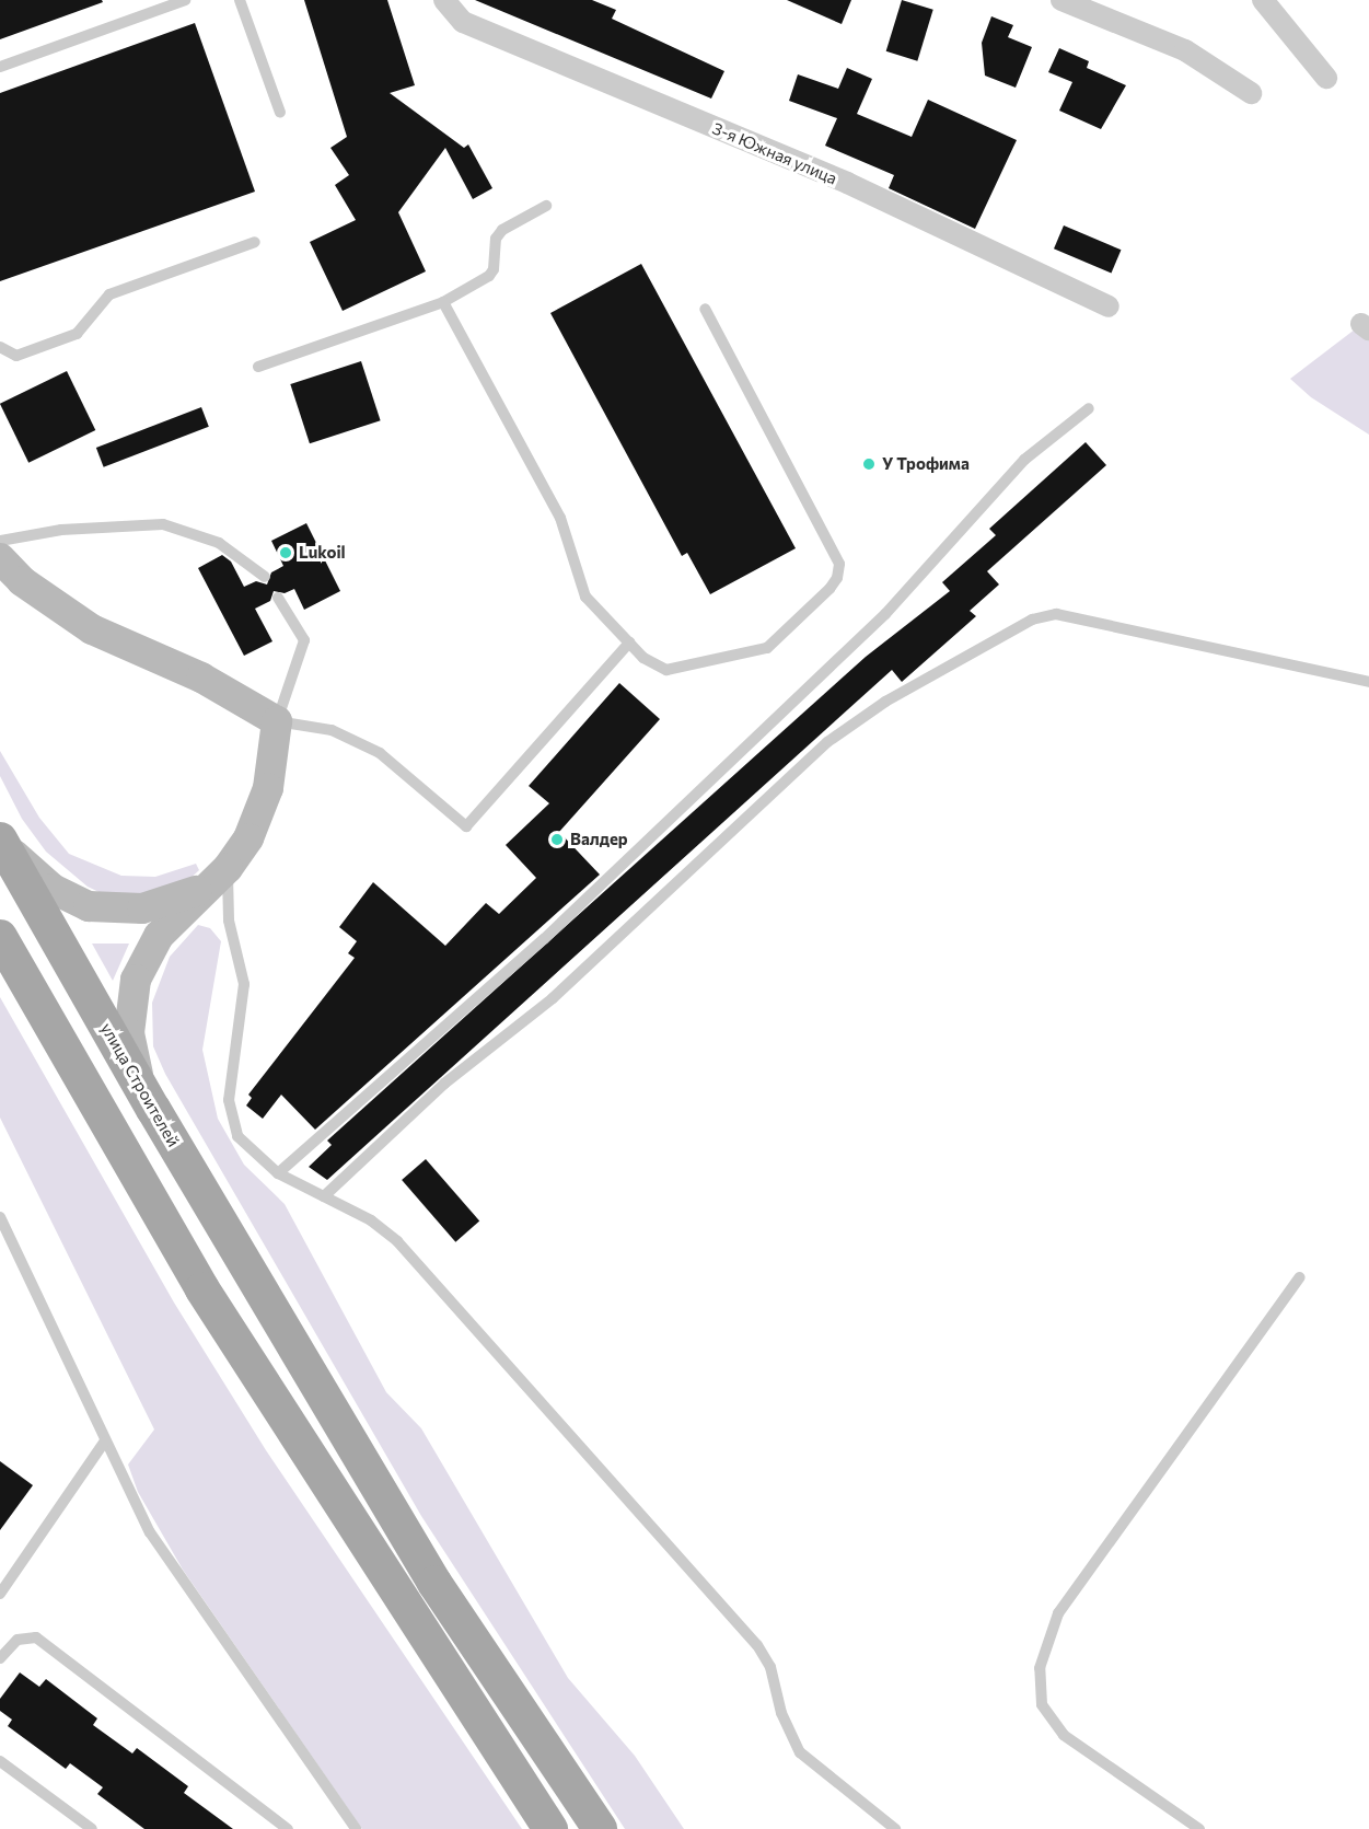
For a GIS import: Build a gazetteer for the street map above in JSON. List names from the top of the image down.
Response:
{
  "streets": {
    "main road": ["улица Строителей"],
    "street": ["3-я Южная улица"]
  },
  "places": ["У Трофима", "Lukoil", "Валдер"]
}
